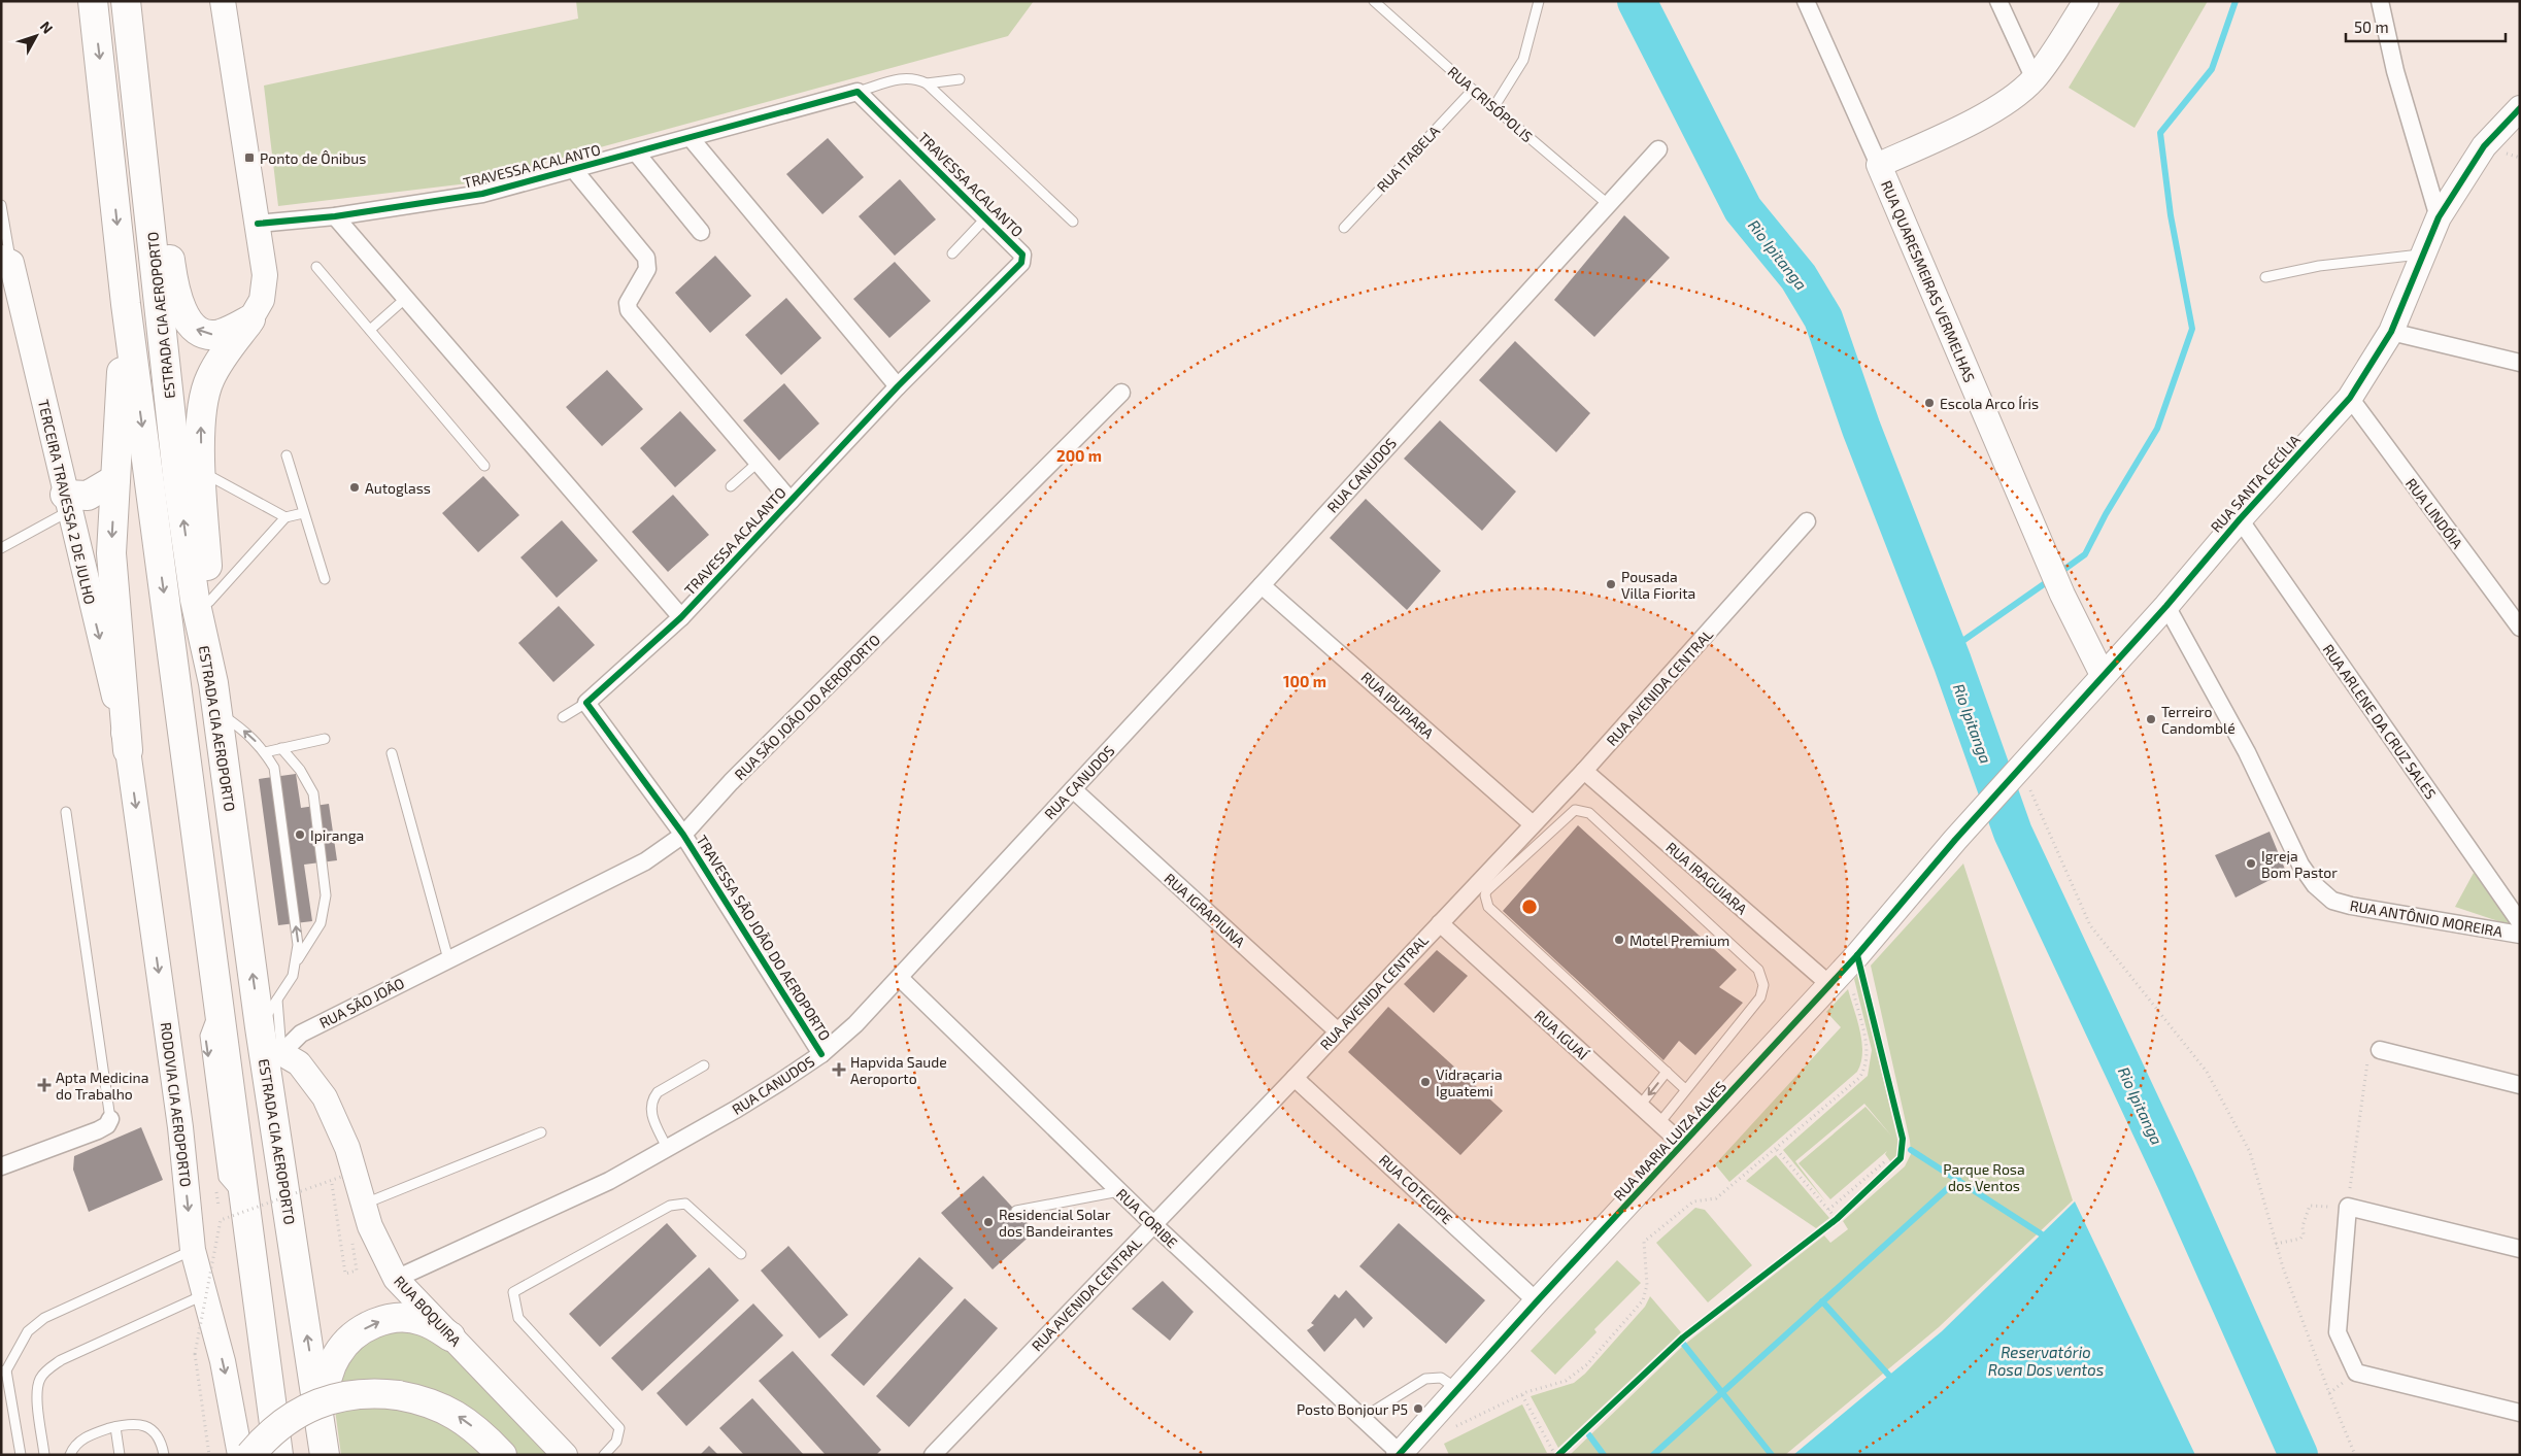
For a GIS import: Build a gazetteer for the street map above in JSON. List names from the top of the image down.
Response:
{
  "streets": {
    "highway": ["ESTRADA CIA AEROPORTO"],
    "street": [
      "TRAVESSA ACALANTO",
      "RUA QUARESMEIRAS VERMELHAS",
      "RUA CANUDOS",
      "RUA SANTA CECÍLIA",
      "TERCEIRA TRAVESSA 2 DE JULHO",
      "RUA LINDÓIA",
      "RUA AVENIDA CENTRAL",
      "RUA IPUPIARA",
      "RUA SÃO JOÃO DO AEROPORTO",
      "RUA ARLENE DA CRUZ SALES",
      "RUA IRAGUIARA",
      "RUA IGRAPIUNA",
      "RUA ANTÔNIO MOREIRA",
      "TRAVESSA SÃO JOÃO DO AEROPORTO",
      "RUA SÃO JOÃO",
      "RUA IGUAÍ",
      "RODOVIA CIA AEROPORTO",
      "RUA MARIA LUIZA ALVES",
      "RUA COTEGIPE",
      "RUA CORIBE",
      "RUA BOQUIRA"
    ],
    "lane": ["RUA CRISÓPOLIS", "RUA ITABELA"]
  },
  "crossings": [
    ["RUA CRISÓPOLIS", "RUA ITABELA"],
    ["RUA CRISÓPOLIS", "RUA CANUDOS"],
    ["RUA QUARESMEIRAS VERMELHAS", "RUA SANTA CECÍLIA"],
    ["ESTRADA CIA AEROPORTO", "RUA SÃO JOÃO"],
    ["ESTRADA CIA AEROPORTO", "RUA BOQUIRA"],
    ["RUA CANUDOS", "RUA IPUPIARA"],
    ["RUA CANUDOS", "RUA IGRAPIUNA"],
    ["RUA CANUDOS", "TRAVESSA SÃO JOÃO DO AEROPORTO"],
    ["RUA CANUDOS", "RUA CORIBE"],
    ["RUA CANUDOS", "RUA BOQUIRA"],
    ["RUA SANTA CECÍLIA", "RUA LINDÓIA"],
    ["RUA SANTA CECÍLIA", "RUA ARLENE DA CRUZ SALES"],
    ["RUA SANTA CECÍLIA", "RUA ANTÔNIO MOREIRA"],
    ["RUA SANTA CECÍLIA", "RUA MARIA LUIZA ALVES"],
    ["TERCEIRA TRAVESSA 2 DE JULHO", "RODOVIA CIA AEROPORTO"],
    ["RUA AVENIDA CENTRAL", "RUA IPUPIARA"],
    ["RUA AVENIDA CENTRAL", "RUA IRAGUIARA"],
    ["RUA AVENIDA CENTRAL", "RUA IGRAPIUNA"],
    ["RUA AVENIDA CENTRAL", "RUA IGUAÍ"],
    ["RUA AVENIDA CENTRAL", "RUA COTEGIPE"],
    ["RUA AVENIDA CENTRAL", "RUA CORIBE"],
    ["RUA SÃO JOÃO DO AEROPORTO", "TRAVESSA SÃO JOÃO DO AEROPORTO"],
    ["RUA SÃO JOÃO DO AEROPORTO", "RUA SÃO JOÃO"],
    ["RUA IRAGUIARA", "RUA MARIA LUIZA ALVES"],
    ["RUA SÃO JOÃO", "RUA BOQUIRA"],
    ["RUA IGUAÍ", "RUA MARIA LUIZA ALVES"],
    ["RUA MARIA LUIZA ALVES", "RUA COTEGIPE"],
    ["RUA MARIA LUIZA ALVES", "RUA CORIBE"]
  ],
  "one_way": ["TERCEIRA TRAVESSA 2 DE JULHO", "RODOVIA CIA AEROPORTO"],
  "water": ["Rio Ipitanga", "Reservatório Rosa Dos ventos"],
  "parks": ["Parque Rosa dos Ventos"],
  "places": {
    "transit": ["Ponto de Ônibus"],
    "other": [
      "Escola Arco Íris",
      "Autoglass",
      "Pousada Villa Fiorita",
      "Terreiro Candomblé",
      "Ipiranga",
      "Igreja Bom Pastor",
      "Motel Premium",
      "Vidraçaria Iguatemi",
      "Residencial Solar dos Bandeirantes",
      "Posto Bonjour P5"
    ],
    "health": ["Hapvida Saude Aeroporto", "Apta Medicina do Trabalho"]
  },
  "scale_bar": "50 m",
  "north": "top right",
  "rings": ["200 m", "100 m"]
}
